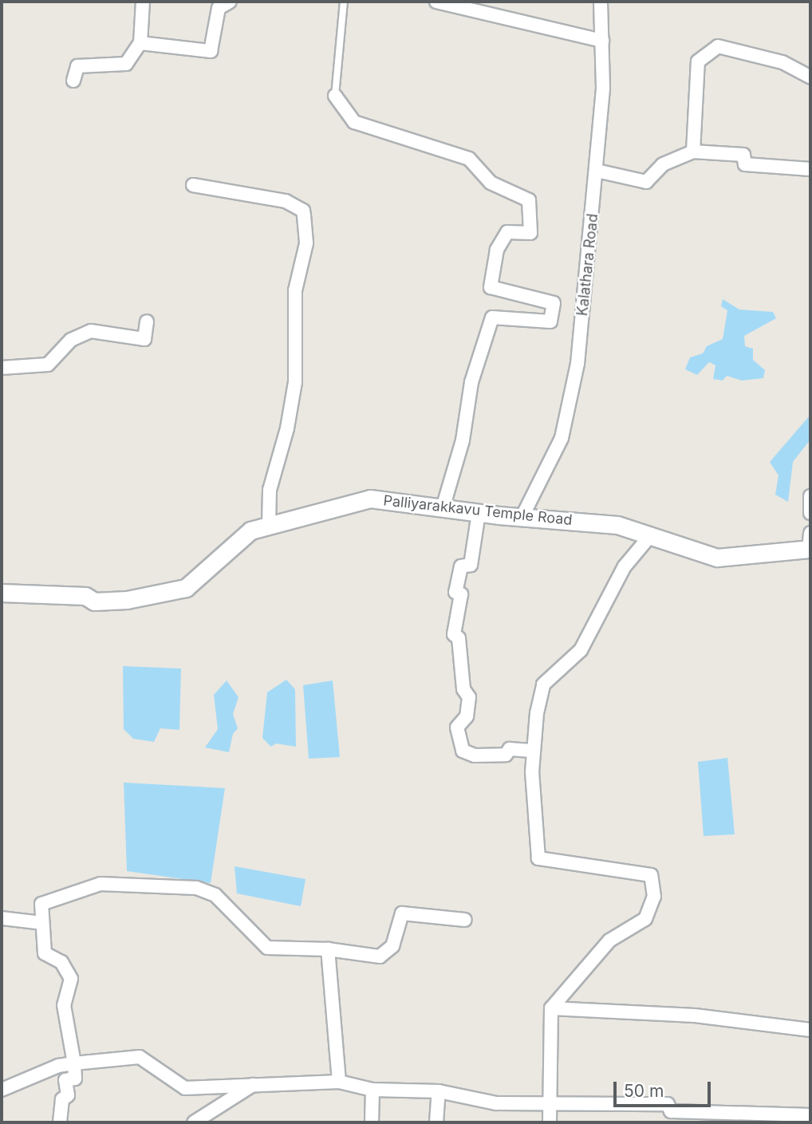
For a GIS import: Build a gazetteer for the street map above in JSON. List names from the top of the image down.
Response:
{
  "streets": {
    "street": ["Kalathara Road", "Palliyarakkavu Temple Road"]
  },
  "crossings": [
    ["Kalathara Road", "Palliyarakkavu Temple Road"]
  ],
  "scale_bar": "50 m"
}
